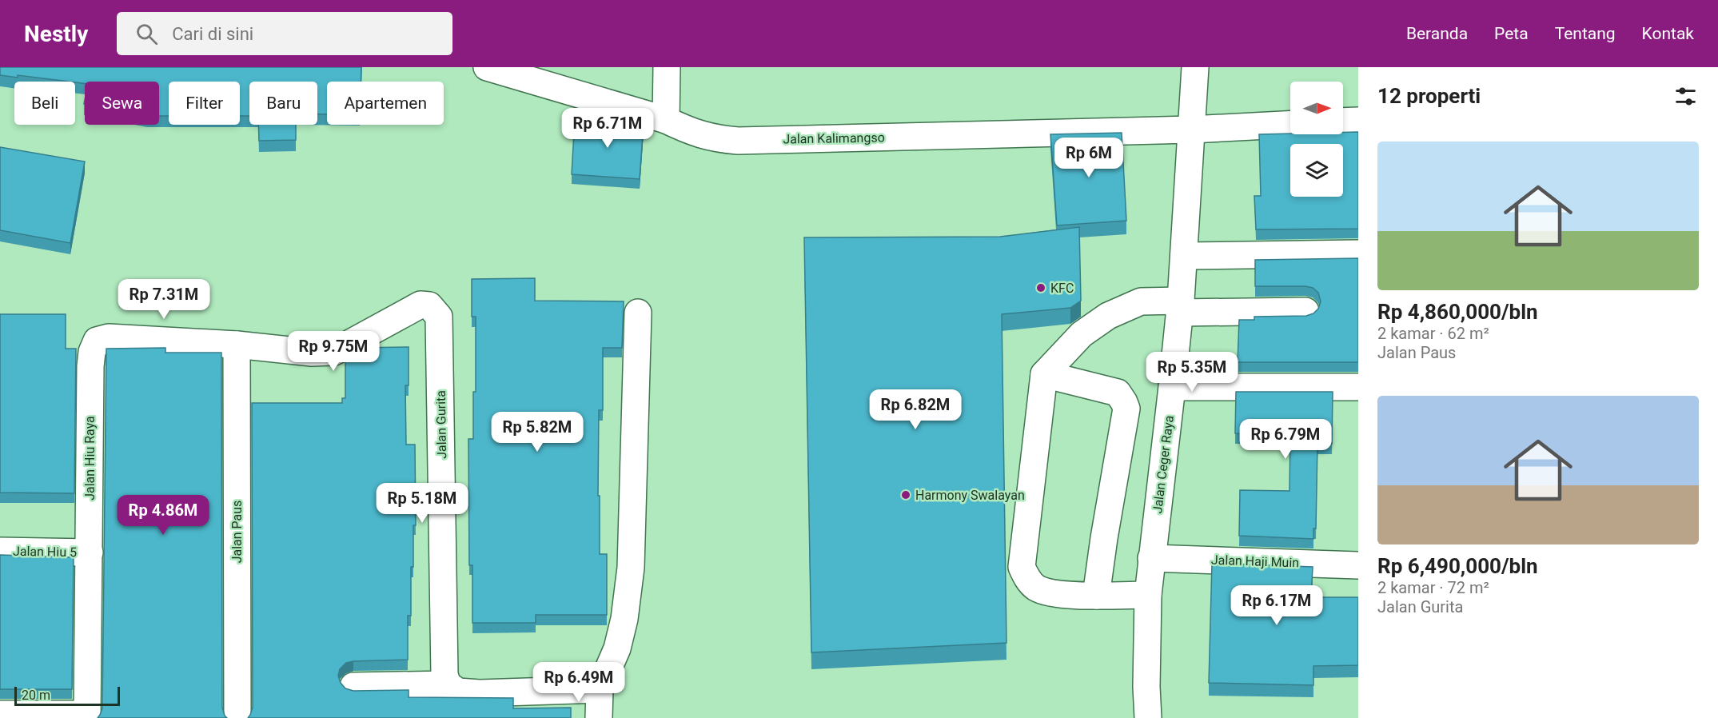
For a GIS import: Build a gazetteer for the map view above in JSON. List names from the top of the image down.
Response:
{
  "streets": {
    "street": [
      "Jalan Kalimangso",
      "Jalan Gurita",
      "Jalan Hiu Raya",
      "Jalan Ceger Raya",
      "Jalan Paus",
      "Jalan Hiu 5",
      "Jalan Haji Muin"
    ]
  },
  "crossings": [
    ["Jalan Kalimangso", "Jalan Ceger Raya"],
    ["Jalan Gurita", "Jalan Hiu Raya"],
    ["Jalan Gurita", "Jalan Paus"],
    ["Jalan Hiu Raya", "Jalan Paus"],
    ["Jalan Hiu Raya", "Jalan Hiu 5"],
    ["Jalan Ceger Raya", "Jalan Haji Muin"]
  ],
  "places": ["KFC", "Harmony Swalayan"],
  "scale_bar": "20 m",
  "north": "right",
  "page": {
    "header": "Nestly",
    "search": "Cari di sini",
    "nav": [
      "Beranda",
      "Peta",
      "Tentang",
      "Kontak"
    ],
    "heading": "12 properti",
    "chip": [
      "Beli",
      "Sewa",
      "Filter",
      "Baru",
      "Apartemen"
    ],
    "price": [
      "Rp 6.71M",
      "Rp 6M",
      "Rp 7.31M",
      "Rp 9.75M",
      "Rp 5.35M",
      "Rp 6.82M",
      "Rp 5.82M",
      "Rp 6.79M",
      "Rp 5.18M",
      "Rp 4.86M",
      "Rp 6.17M",
      "Rp 6.49M"
    ],
    "list": [
      {
        "name": "Rp 4,860,000/bln",
        "note": "2 kamar · 62 m² · Jalan Paus"
      },
      {
        "name": "Rp 6,490,000/bln",
        "note": "2 kamar · 72 m² · Jalan Gurita"
      }
    ],
    "scale": "20 m"
  }
}
